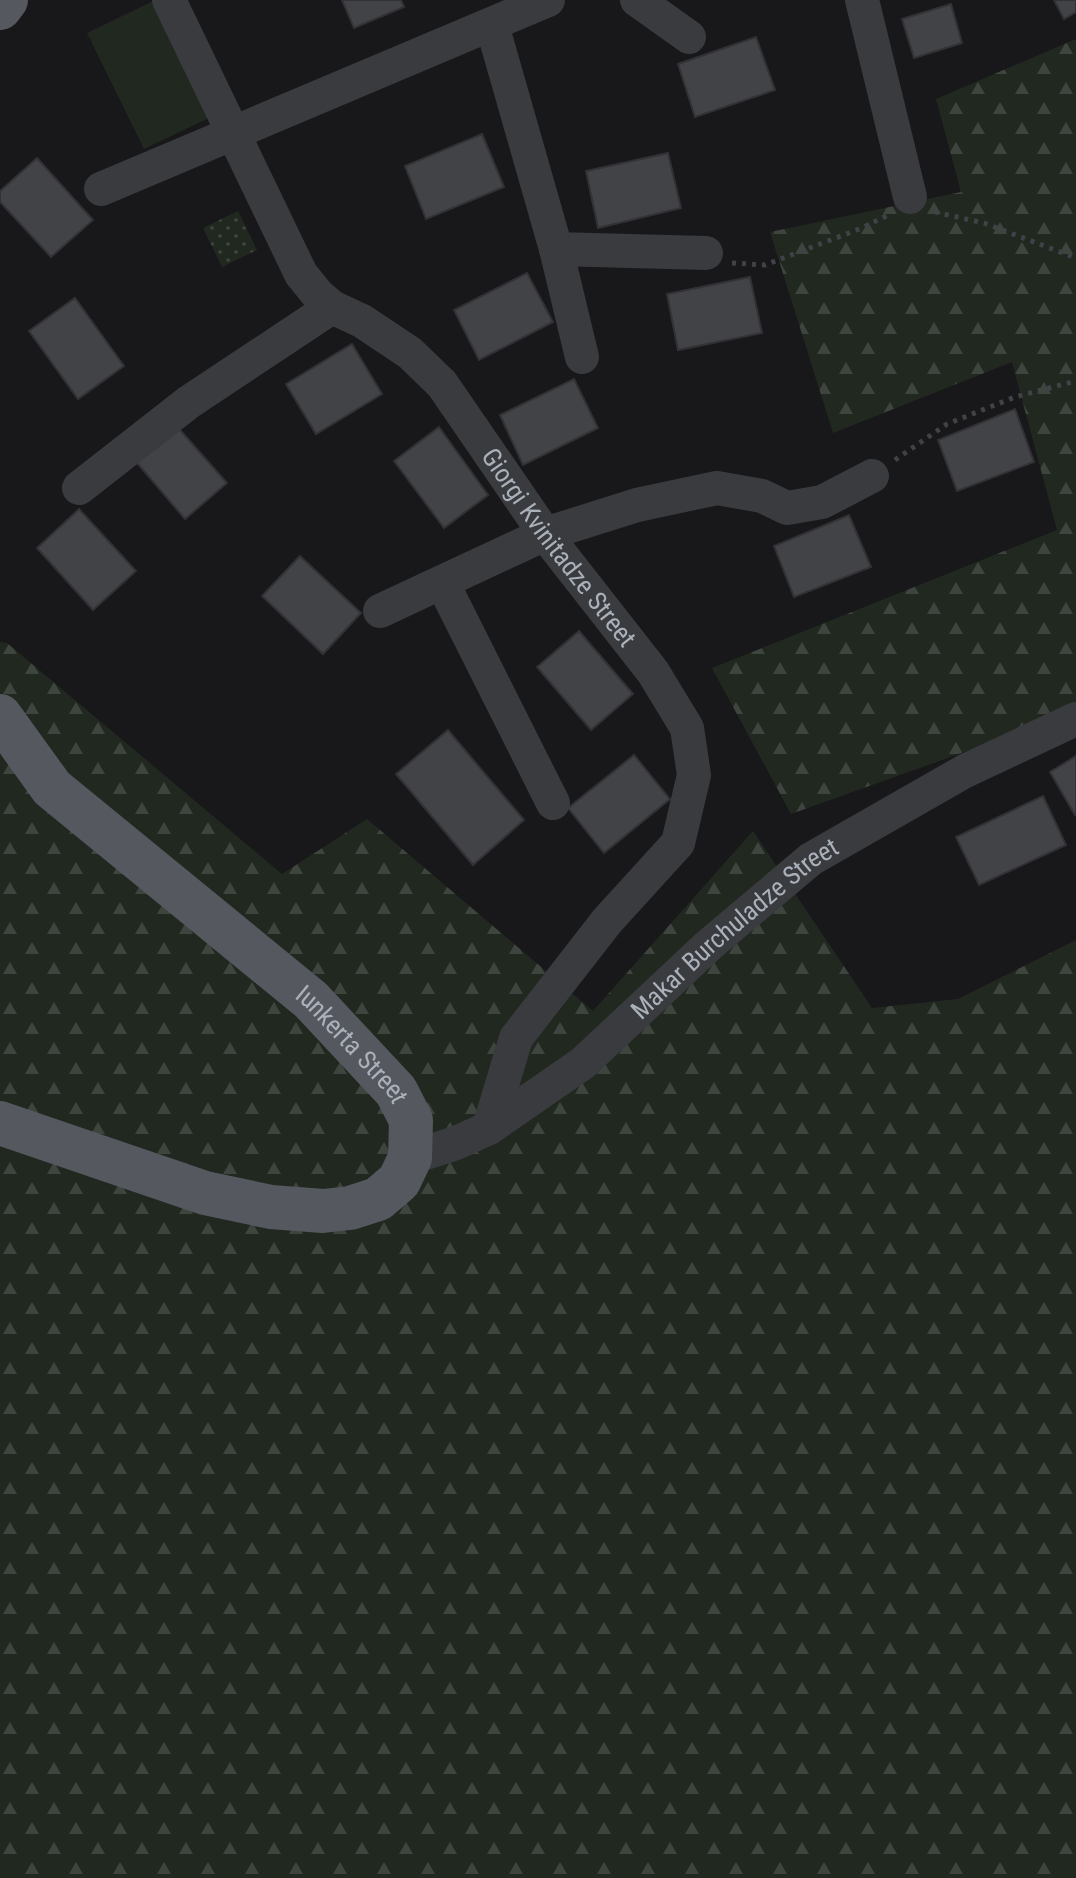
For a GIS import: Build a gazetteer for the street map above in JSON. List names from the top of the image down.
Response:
{
  "streets": {
    "main road": ["Iunkerta Street"],
    "street": ["Giorgi Kvinitadze Street", "Makar Burchuladze Street"]
  },
  "crossings": [
    ["Giorgi Kvinitadze Street", "Makar Burchuladze Street"],
    ["Makar Burchuladze Street", "Iunkerta Street"]
  ]
}
